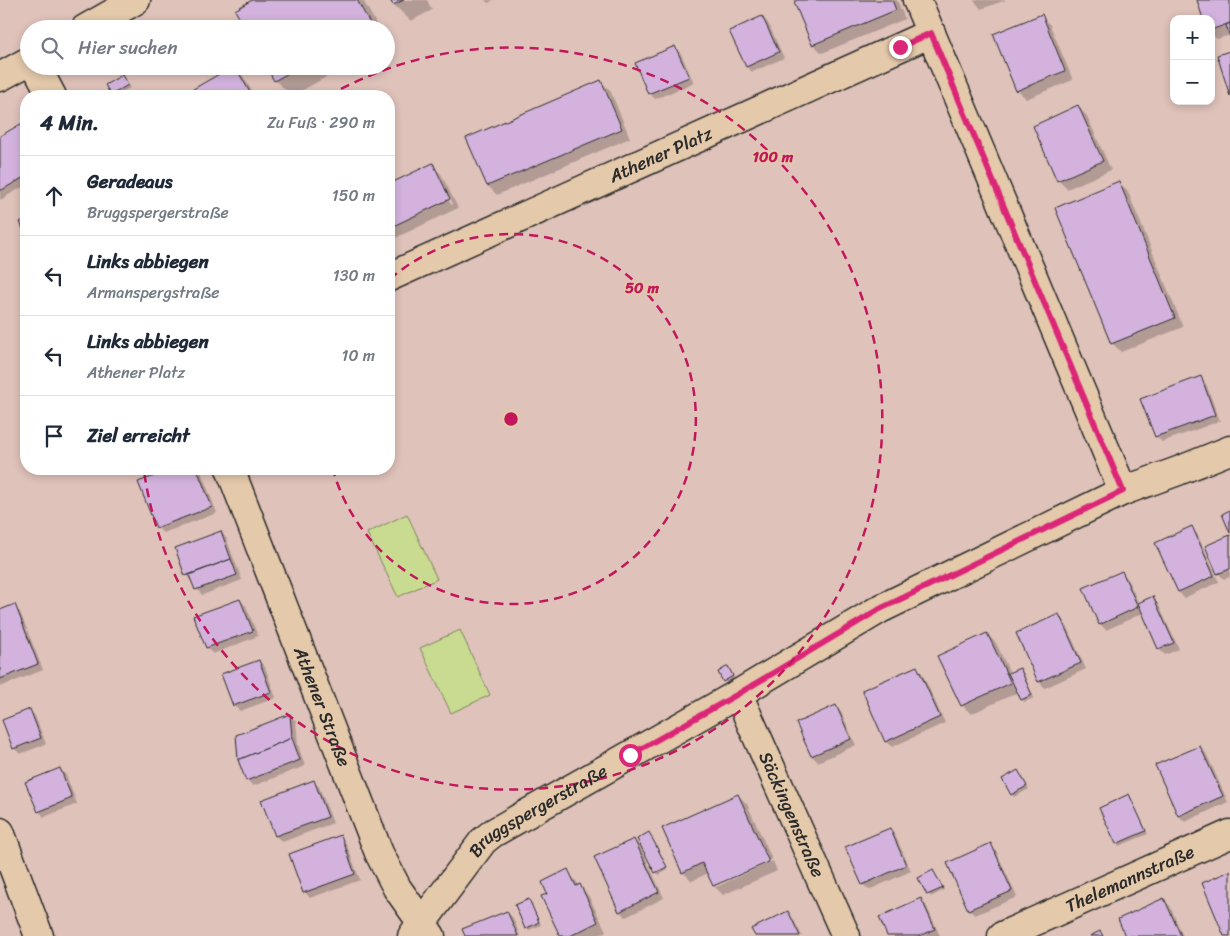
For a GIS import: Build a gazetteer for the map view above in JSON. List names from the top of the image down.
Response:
{
  "streets": {
    "street": [
      "Athener Platz",
      "Athener Straße",
      "Bruggspergerstraße",
      "Säckingenstraße",
      "Thelemannstraße"
    ]
  },
  "crossings": [
    ["Athener Straße", "Bruggspergerstraße"],
    ["Bruggspergerstraße", "Säckingenstraße"]
  ],
  "page": {
    "map_buttons": ["+", "−"],
    "search": "Hier suchen",
    "heading": ["4 Min.", "Zu Fuß · 290 m"],
    "list": [
      ["Geradeaus", "Bruggspergerstraße", "150 m"],
      ["Links abbiegen", "Armanspergstraße", "130 m"],
      ["Links abbiegen", "Athener Platz", "10 m"],
      "Ziel erreicht"
    ]
  },
  "rings": ["100 m", "50 m"]
}
